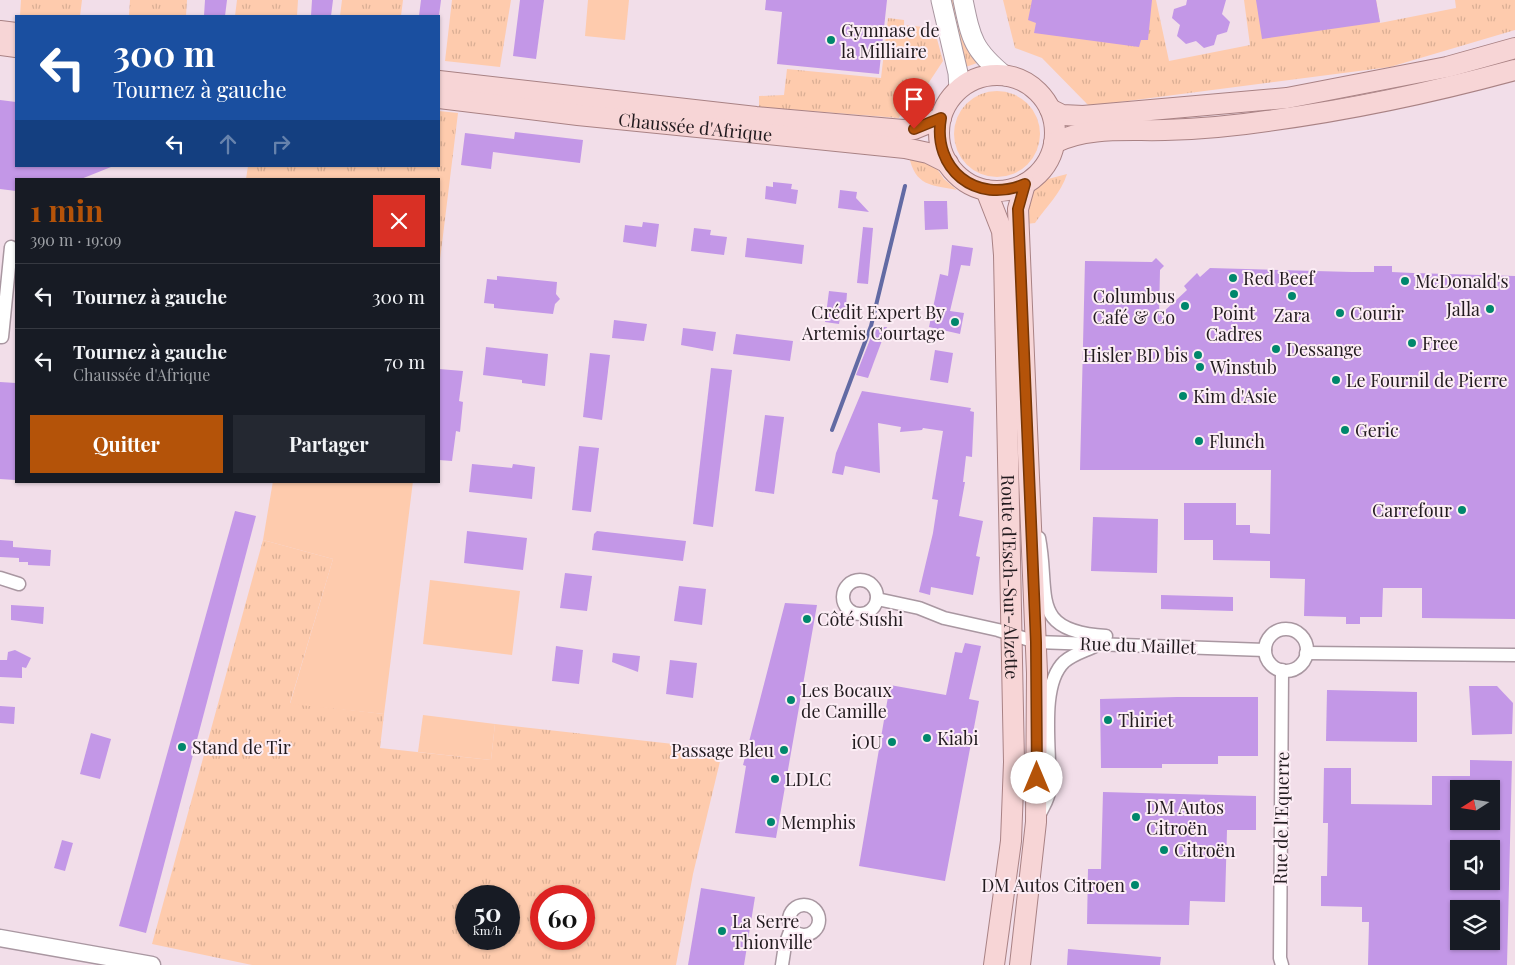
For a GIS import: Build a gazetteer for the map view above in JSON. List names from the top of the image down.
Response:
{
  "streets": {
    "main road": ["Chaussée d'Afrique", "Route d'Esch-Sur-Alzette"],
    "street": ["Rue du Maillet", "Rue de l'Equerre"]
  },
  "crossings": [
    ["Chaussée d'Afrique", "Route d'Esch-Sur-Alzette"],
    ["Route d'Esch-Sur-Alzette", "Rue du Maillet"],
    ["Rue du Maillet", "Rue de l'Equerre"]
  ],
  "places": [
    "Gymnase de la Milliaire",
    "Red Beef",
    "McDonald's",
    "Point Cadres",
    "Zara",
    "Columbus Café & Co",
    "Jalla",
    "Courir",
    "Crédit Expert By Artemis Courtage",
    "Free",
    "Dessange",
    "Hisler BD bis",
    "Winstub",
    "Le Fournil de Pierre",
    "Kim d'Asie",
    "Geric",
    "Flunch",
    "Carrefour",
    "Côté Sushi",
    "Les Bocaux de Camille",
    "Thiriet",
    "Kiabi",
    "iOU",
    "Stand de Tir",
    "Passage Bleu",
    "LDLC",
    "DM Autos Citroën",
    "Memphis",
    "Citroën",
    "DM Autos Citroen",
    "La Serre Thionville"
  ],
  "north": "left",
  "page": {
    "turn": ["300 m", "Tournez à gauche"],
    "heading": ["1 min", "390 m · 19:09"],
    "list": [
      {
        "name": "Tournez à gauche",
        "value": "300 m"
      },
      {
        "name": "Tournez à gauche",
        "note": "Chaussée d'Afrique",
        "value": "70 m"
      }
    ],
    "buttons": ["Quitter", "Partager"],
    "speed": "50 km/h",
    "limit": "60"
  }
}
